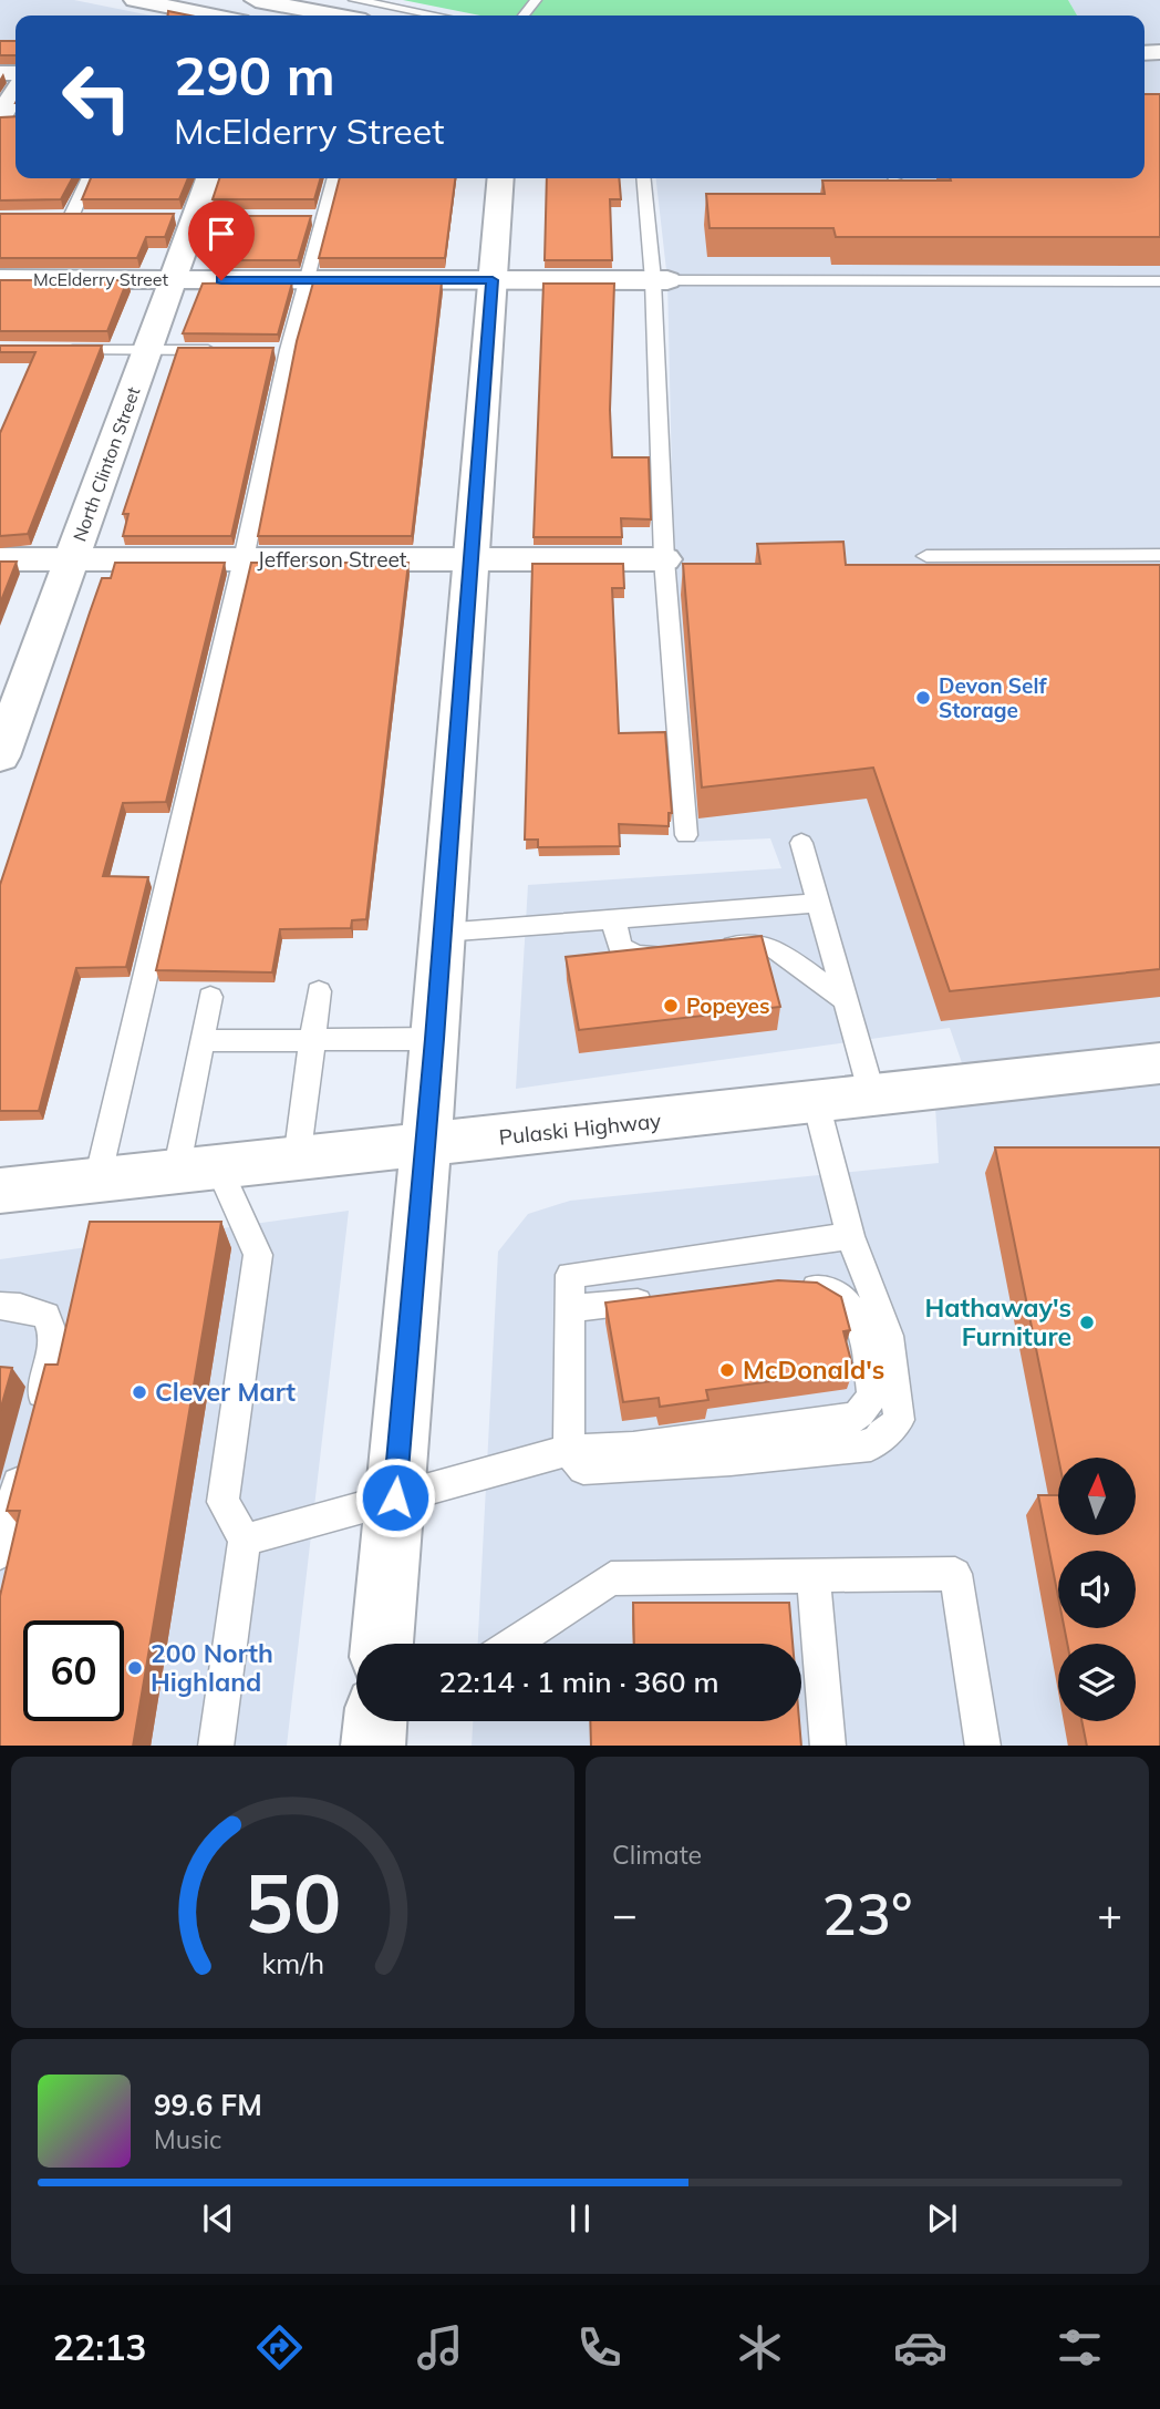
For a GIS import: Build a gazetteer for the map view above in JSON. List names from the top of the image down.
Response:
{
  "streets": {
    "main road": [
      "McElderry Street",
      "North Clinton Street",
      "Jefferson Street",
      "Pulaski Highway"
    ]
  },
  "crossings": [
    ["McElderry Street", "North Clinton Street"],
    ["North Clinton Street", "Jefferson Street"]
  ],
  "places": [
    "Devon Self Storage",
    "Popeyes",
    "Hathaway's Furniture",
    "McDonald's",
    "Clever Mart",
    "200 North Highland"
  ],
  "north": "top",
  "page": {
    "turn": ["290 m", "McElderry Street"],
    "limit": "60",
    "trip": "22:14 · 1 min · 360 m",
    "tile": "Climate",
    "heat": ["−", "23°", "+"],
    "song": ["99.6 FM", "Music"],
    "tabs": "22:13",
    "gauge": ["50", "km/h"]
  }
}
